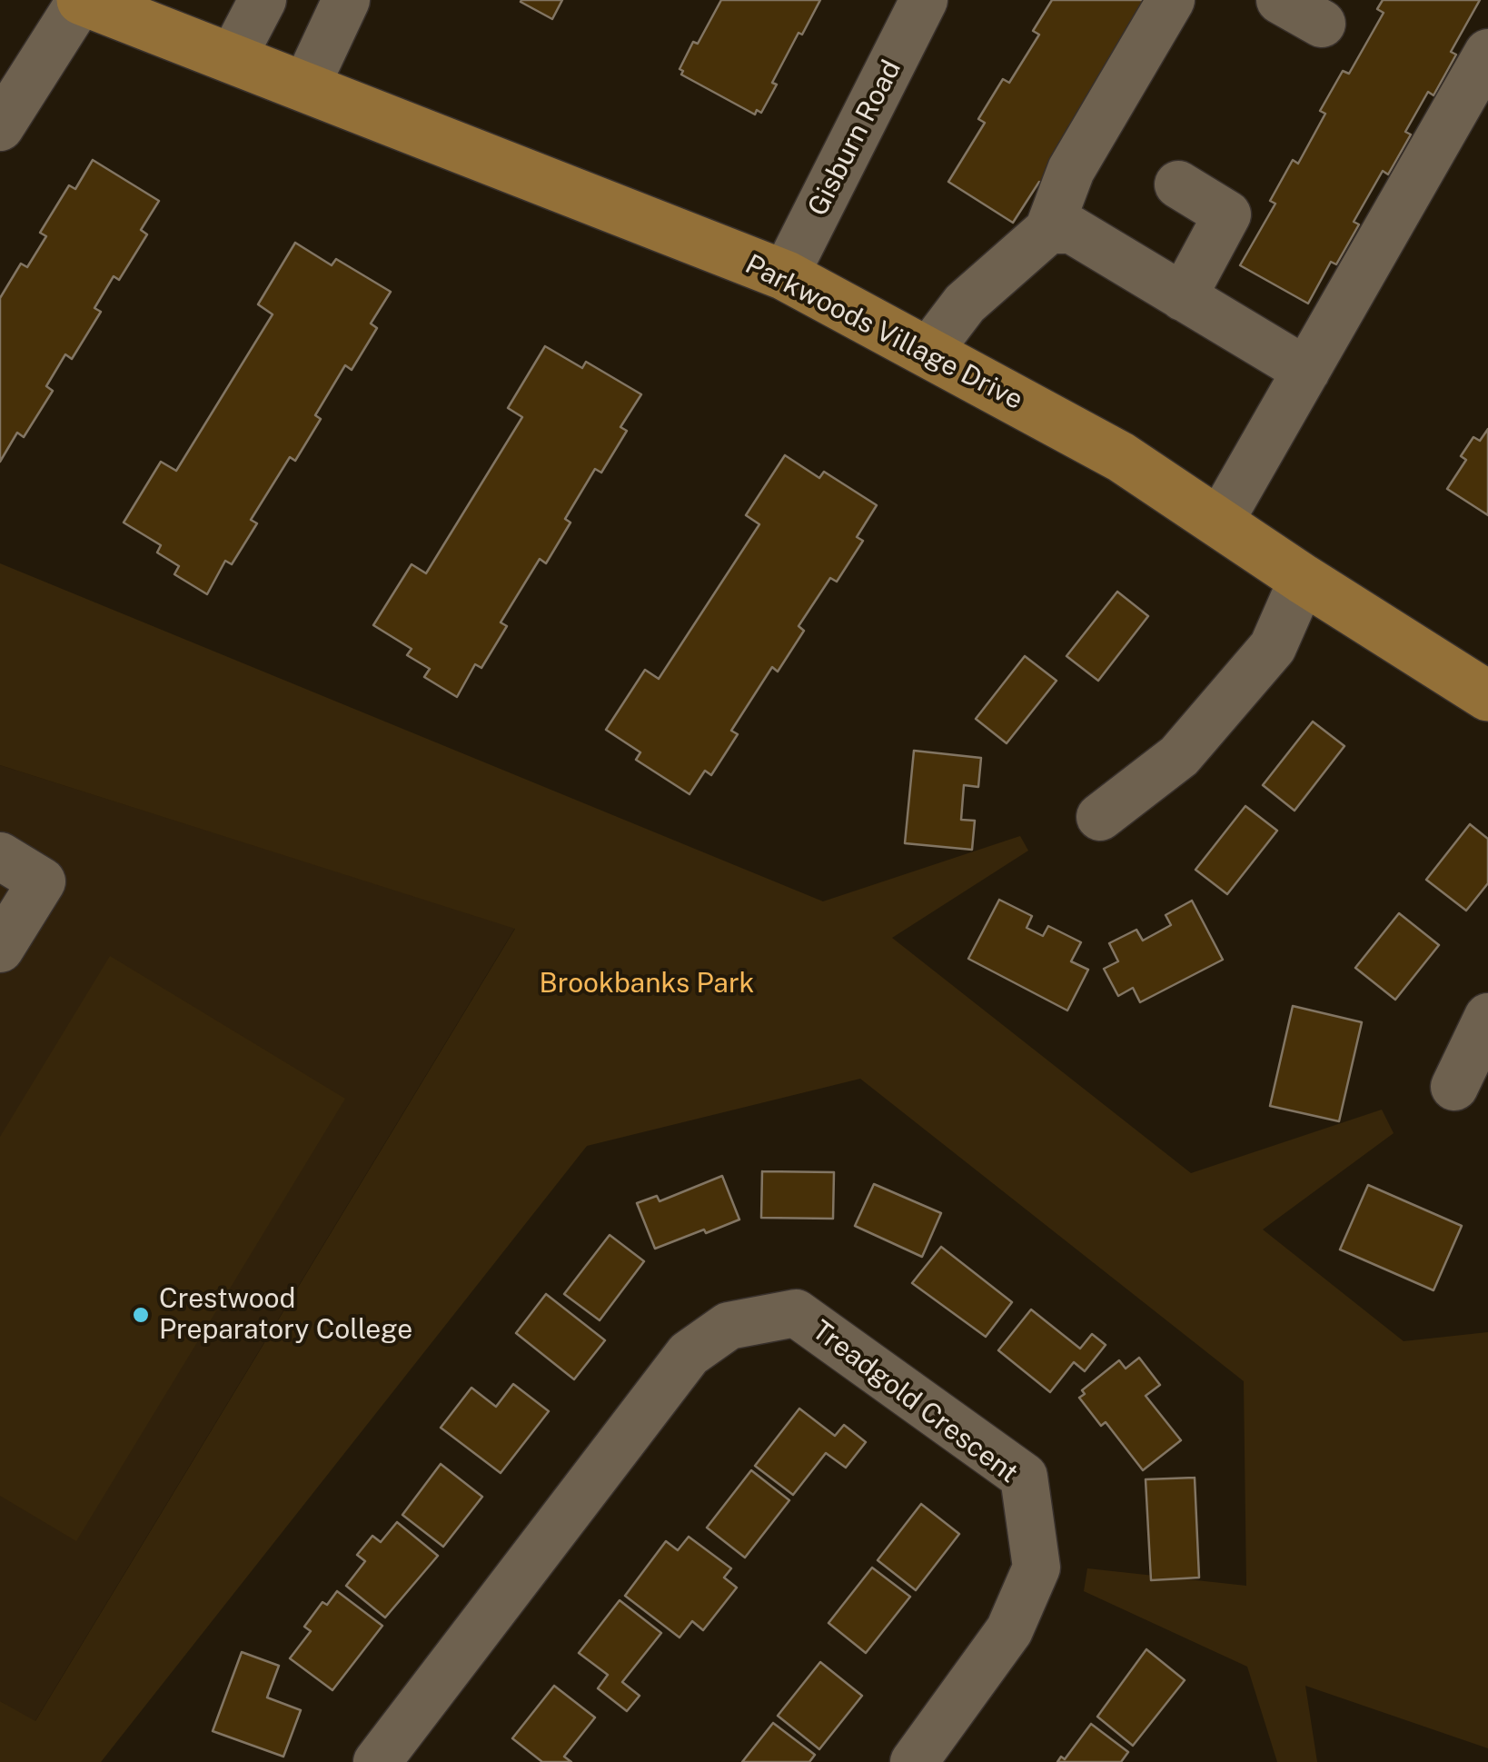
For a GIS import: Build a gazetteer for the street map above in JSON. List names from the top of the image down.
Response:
{
  "streets": {
    "main road": ["Parkwoods Village Drive"],
    "street": ["Gisburn Road", "Treadgold Crescent"]
  },
  "crossings": [
    ["Gisburn Road", "Parkwoods Village Drive"]
  ],
  "parks": ["Brookbanks Park"],
  "places": ["Crestwood Preparatory College"]
}
